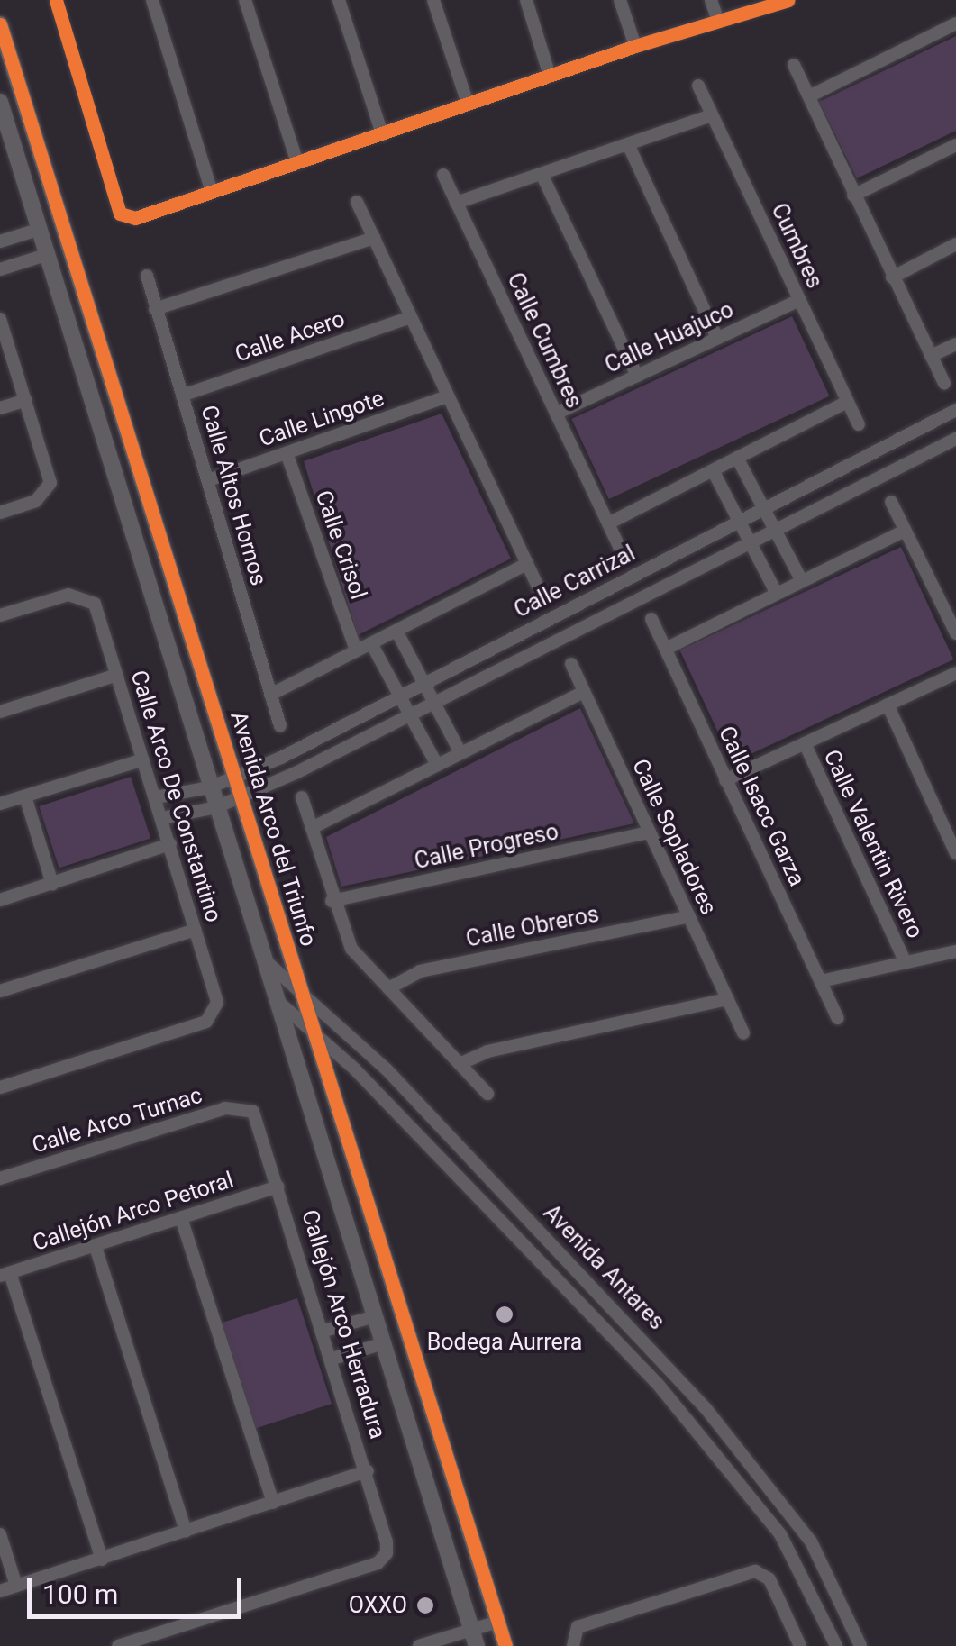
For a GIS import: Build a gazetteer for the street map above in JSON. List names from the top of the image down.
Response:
{
  "streets": {
    "street": [
      "Cumbres",
      "Calle Acero",
      "Calle Huajuco",
      "Calle Cumbres",
      "Calle Lingote",
      "Calle Altos Hornos",
      "Calle Crisol",
      "Calle Carrizal",
      "Calle Arco De Constantino",
      "Calle Isacc Garza",
      "Avenida Arco del Triunfo",
      "Calle Sopladores",
      "Calle Valentin Rivero",
      "Calle Progreso",
      "Calle Obreros",
      "Calle Arco Turnac",
      "Callejón Arco Petoral",
      "Avenida Antares",
      "Callejón Arco Herradura"
    ]
  },
  "crossings": [
    ["Cumbres", "Calle Huajuco"],
    ["Calle Acero", "Calle Altos Hornos"],
    ["Calle Huajuco", "Calle Cumbres"],
    ["Calle Lingote", "Calle Altos Hornos"],
    ["Calle Lingote", "Calle Crisol"],
    ["Calle Carrizal", "Calle Arco De Constantino"],
    ["Calle Carrizal", "Avenida Arco del Triunfo"],
    ["Avenida Arco del Triunfo", "Avenida Antares"],
    ["Calle Sopladores", "Calle Progreso"],
    ["Calle Sopladores", "Calle Obreros"],
    ["Calle Arco Turnac", "Callejón Arco Herradura"],
    ["Callejón Arco Petoral", "Callejón Arco Herradura"]
  ],
  "places": ["Bodega Aurrera", "OXXO"],
  "scale_bar": "100 m"
}
